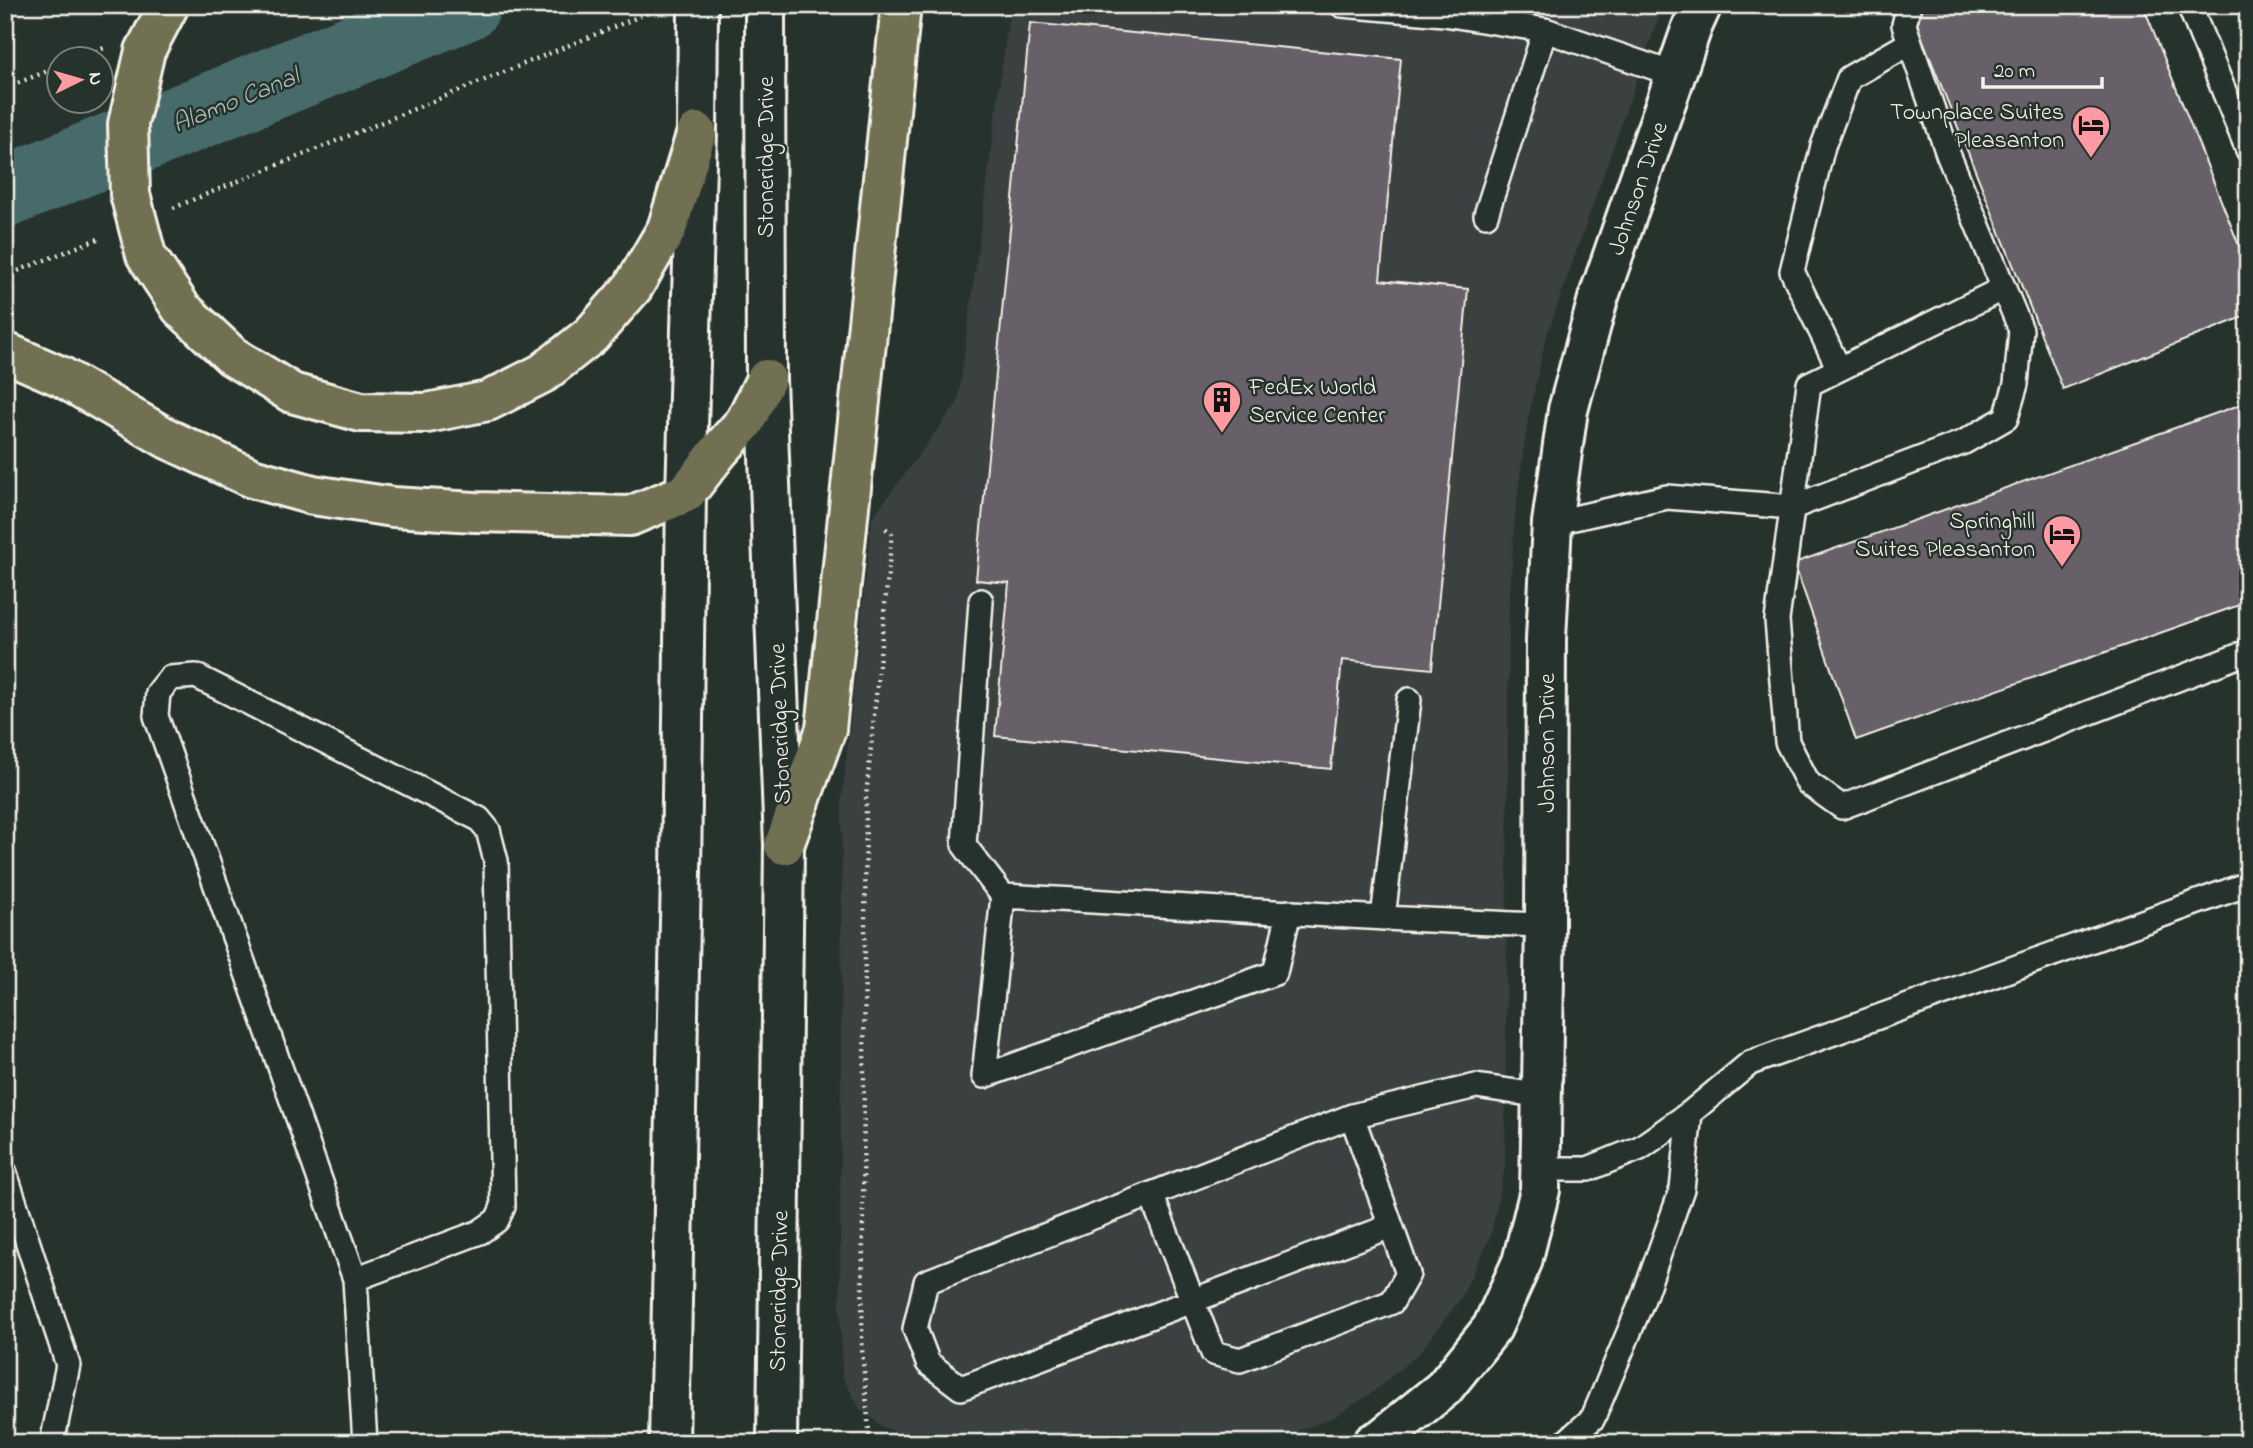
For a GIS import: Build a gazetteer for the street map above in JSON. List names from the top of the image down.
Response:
{
  "streets": {
    "main road": ["Stoneridge Drive", "Johnson Drive"]
  },
  "water": ["Alamo Canal"],
  "places": {
    "hotel": ["Townplace Suites Pleasanton", "Springhill Suites Pleasanton"],
    "building": ["FedEx World Service Center"]
  },
  "scale_bar": "20 m",
  "north": "right"
}
